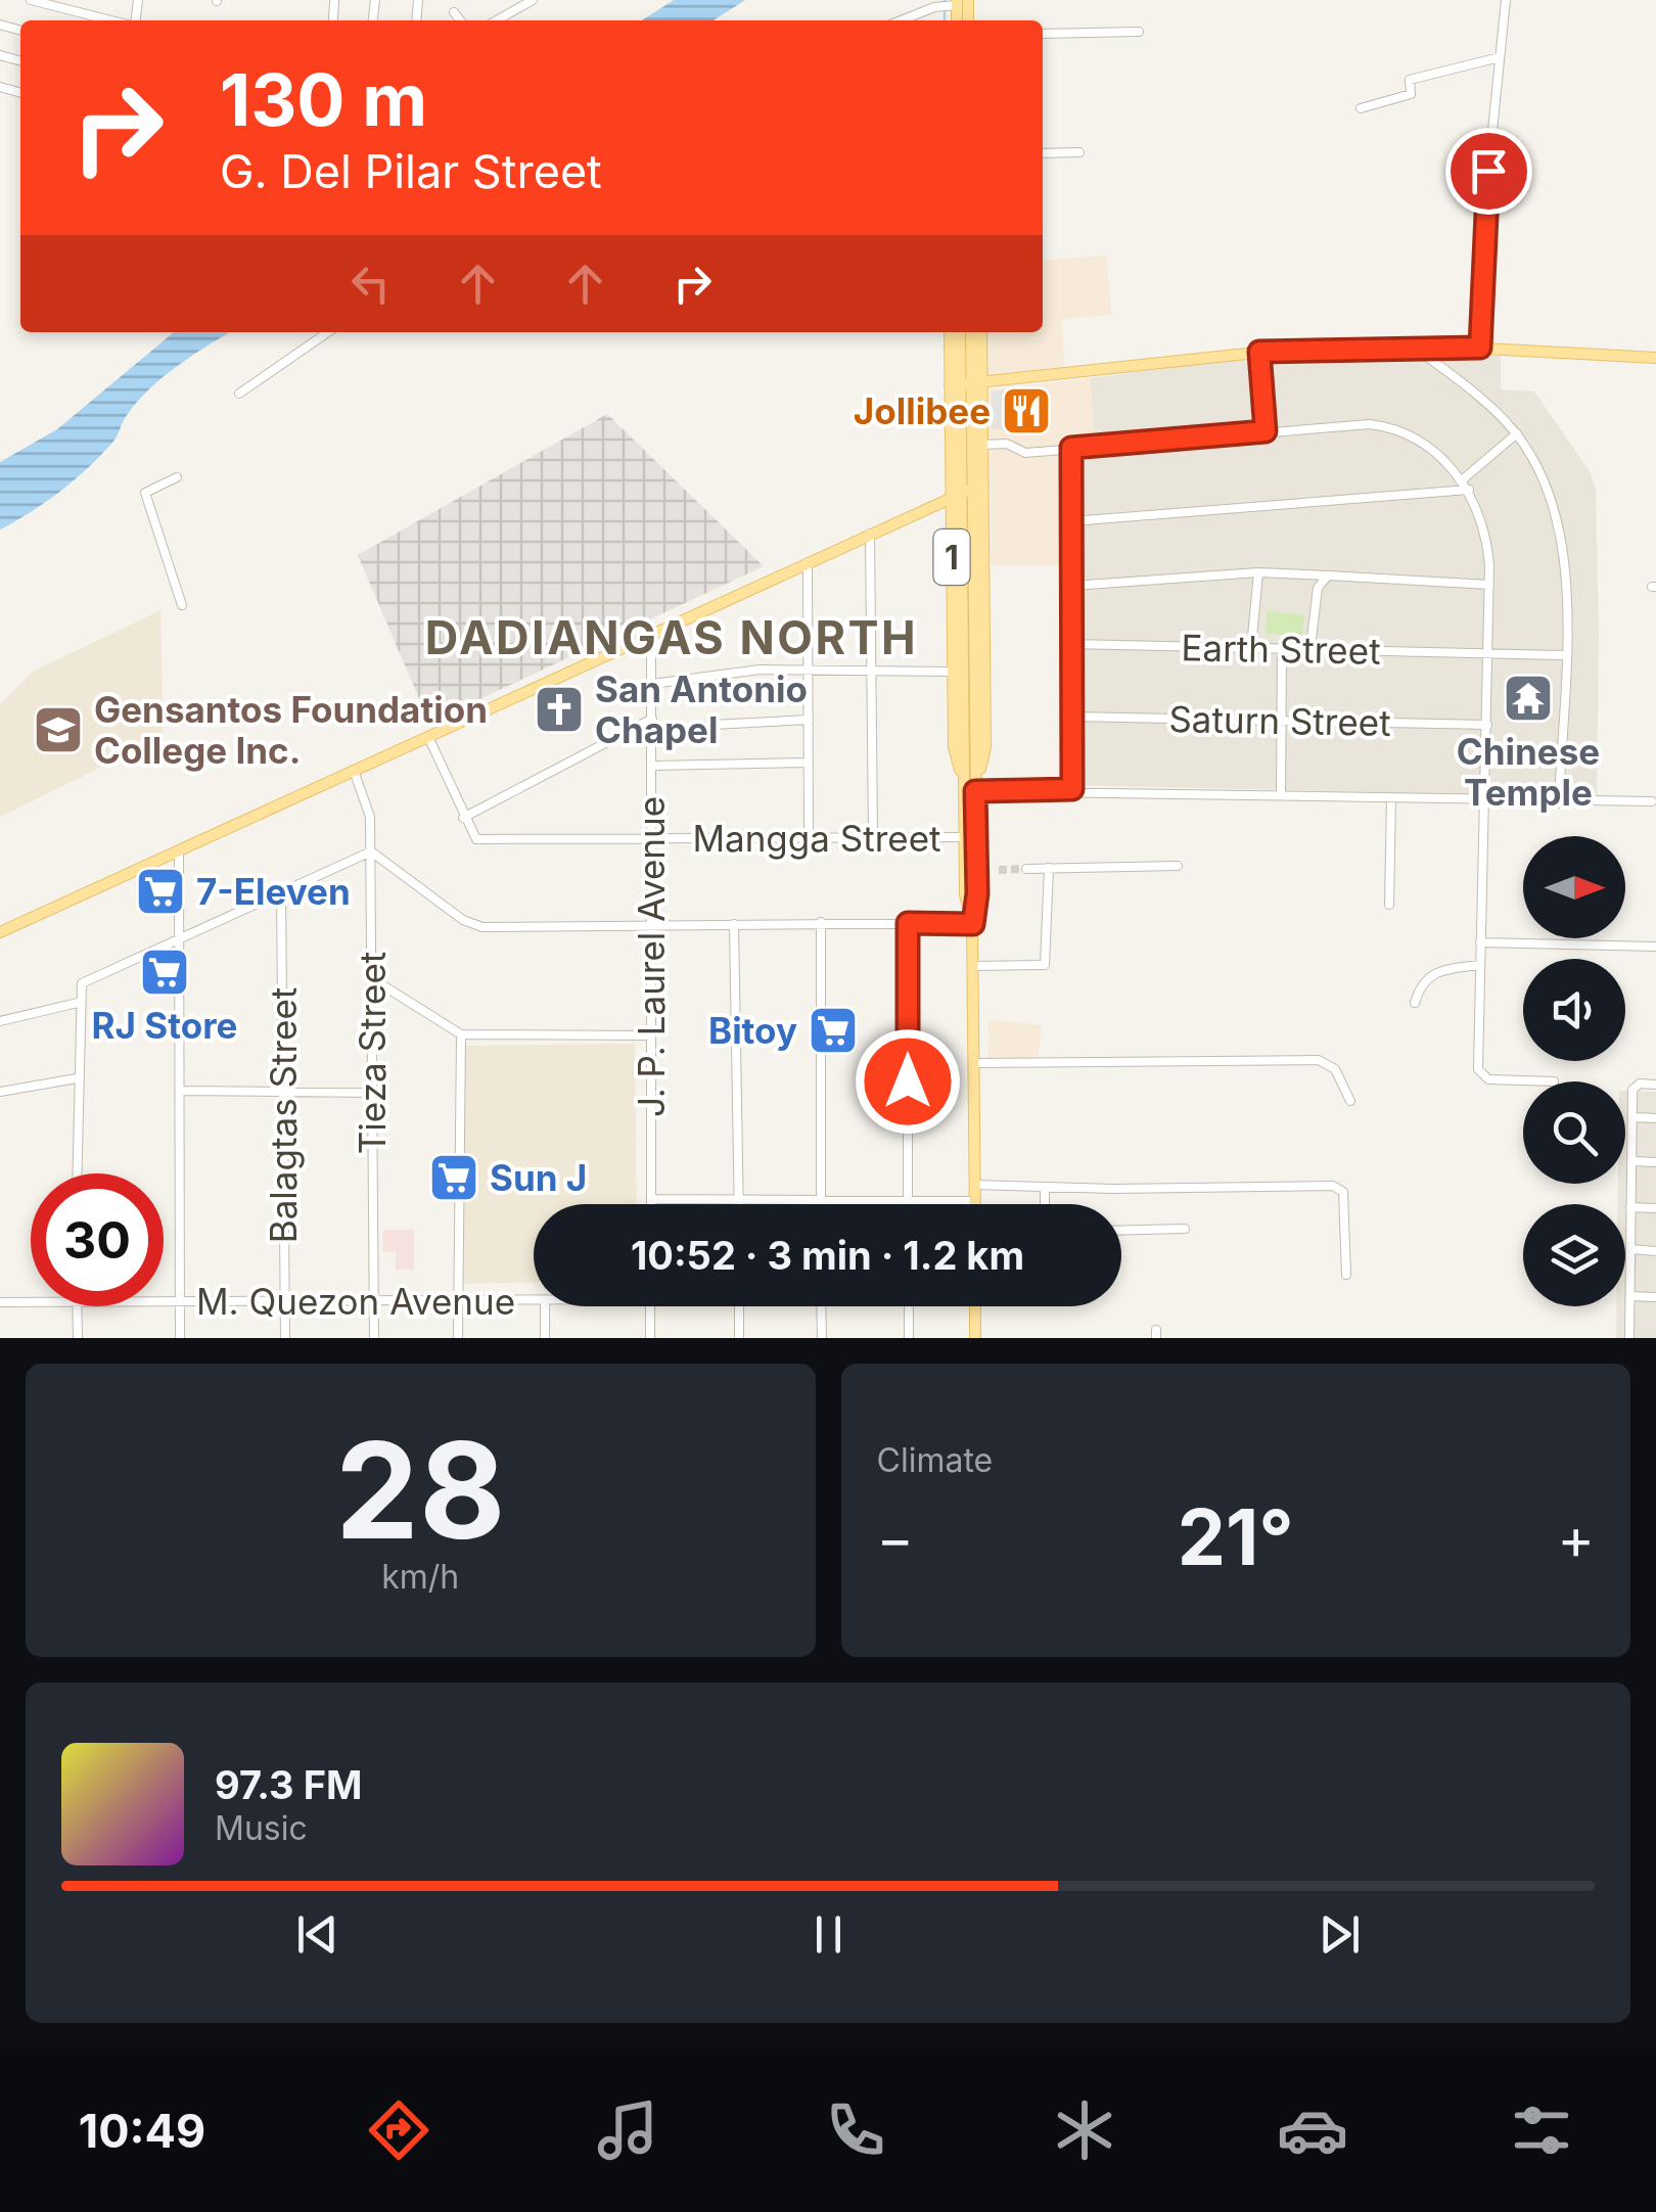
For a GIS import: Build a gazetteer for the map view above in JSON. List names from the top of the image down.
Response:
{
  "streets": {
    "main road": ["1"],
    "street": [
      "Earth Street",
      "Saturn Street",
      "Mangga Street",
      "J. P. Laurel Avenue",
      "Tieza Street",
      "Balagtas Street",
      "M. Quezon Avenue"
    ]
  },
  "crossings": [
    ["1", "Mangga Street"],
    ["Mangga Street", "J. P. Laurel Avenue"],
    ["Tieza Street", "M. Quezon Avenue"],
    ["Balagtas Street", "M. Quezon Avenue"]
  ],
  "districts": ["DADIANGAS NORTH"],
  "places": {
    "restaurant": ["Jollibee"],
    "temple": ["Chinese Temple"],
    "church": ["San Antonio Chapel"],
    "school or university": ["Gensantos Foundation College Inc."],
    "supermarket": [
      "7-Eleven",
      "RJ Store",
      "Bitoy",
      "Sun J"
    ]
  },
  "north": "right",
  "page": {
    "turn": ["130 m", "G. Del Pilar Street"],
    "limit": "30",
    "trip": "10:52 · 3 min · 1.2 km",
    "tile": [
      ["28", "km/h"],
      "Climate"
    ],
    "heat": ["−", "21°", "+"],
    "song": ["97.3 FM", "Music"],
    "tabs": "10:49"
  }
}
